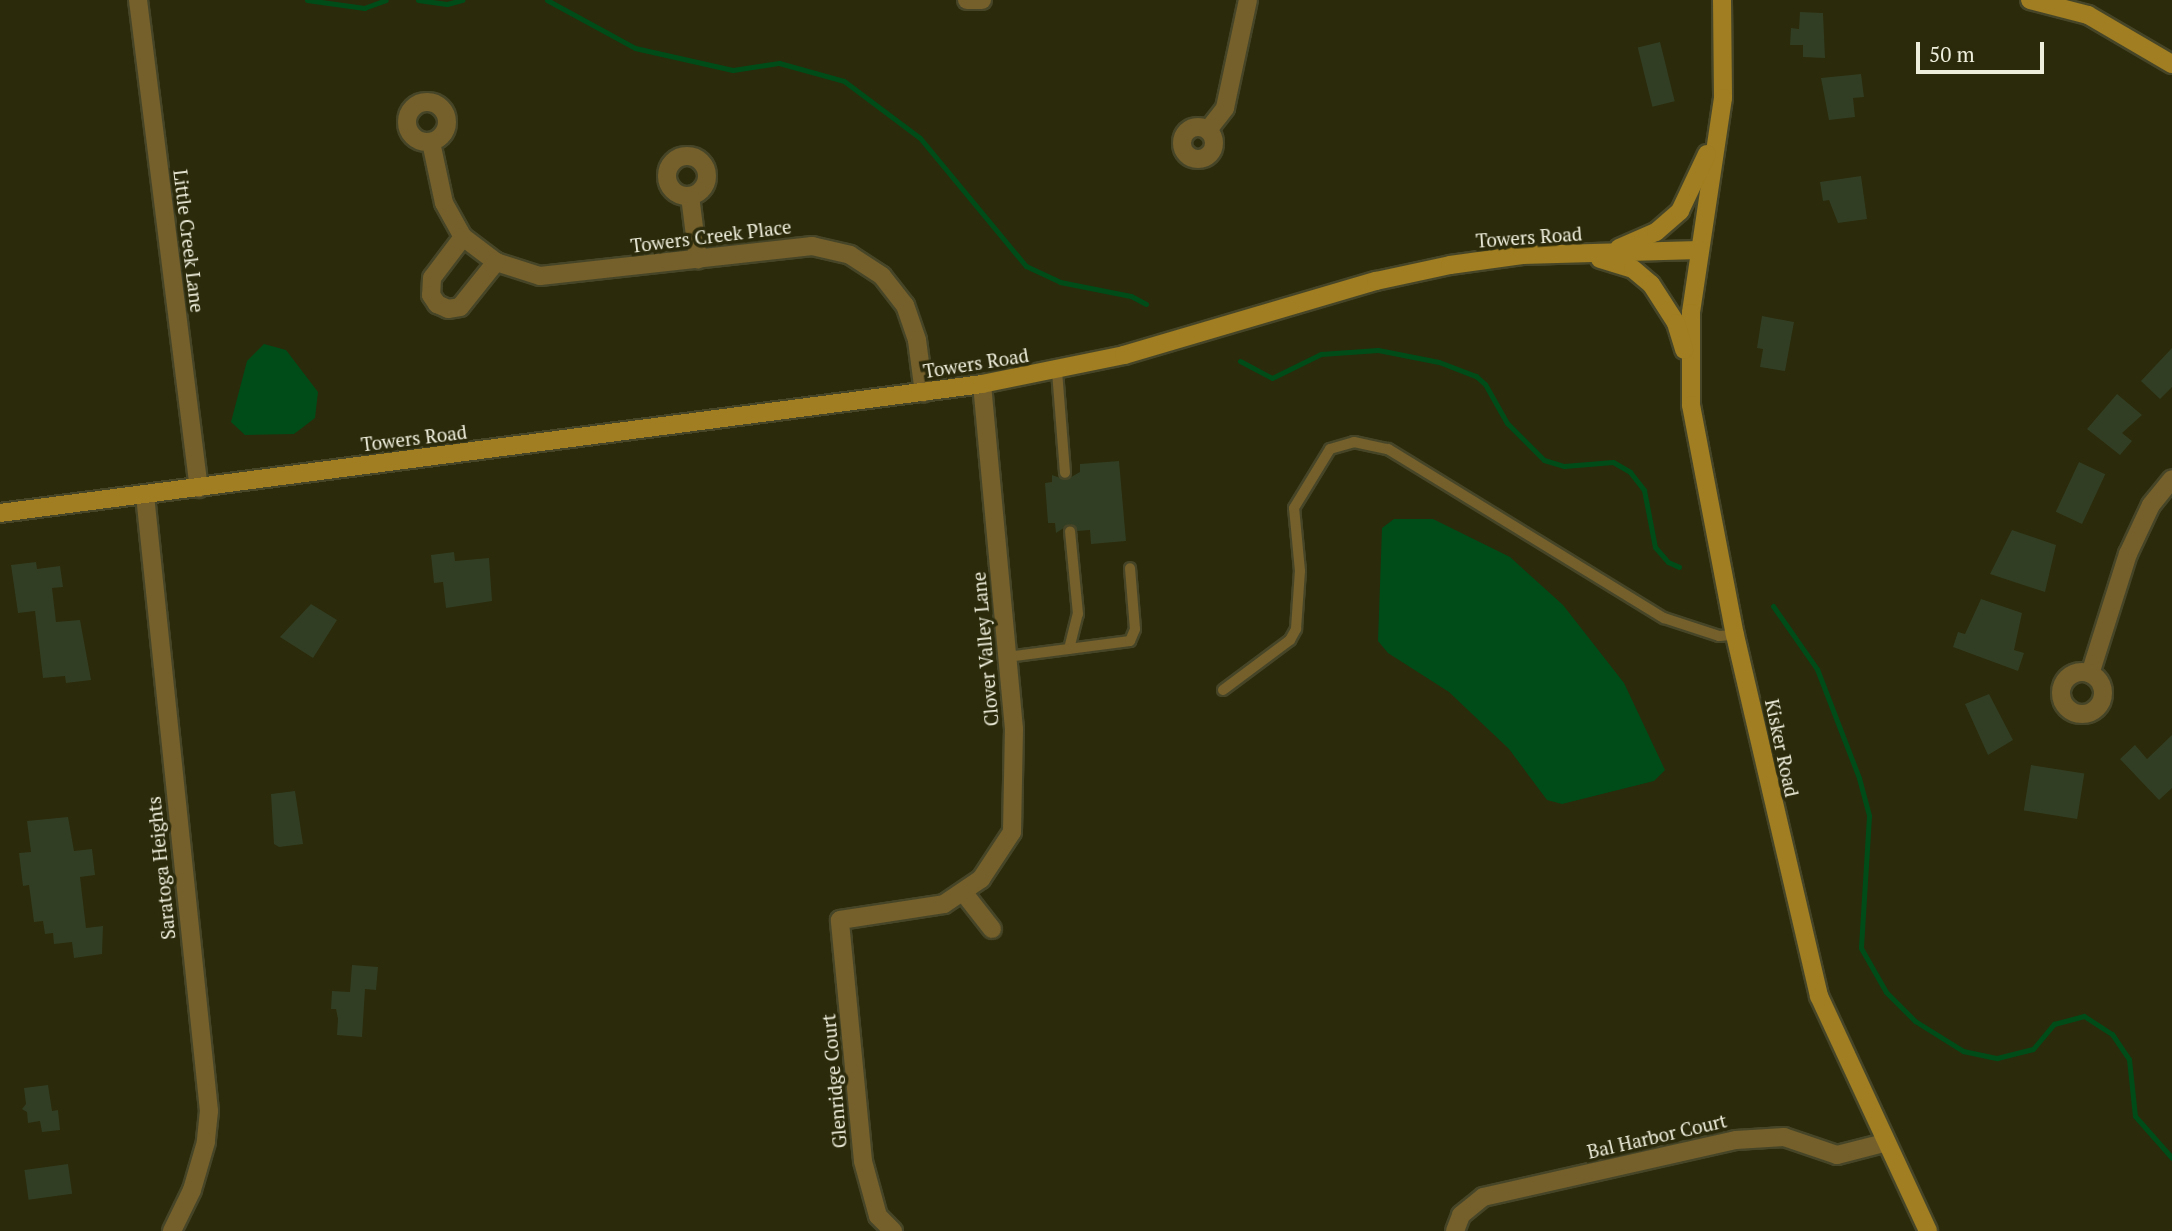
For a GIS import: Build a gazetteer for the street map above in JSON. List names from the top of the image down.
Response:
{
  "streets": {
    "main road": ["Towers Road", "Kisker Road"],
    "street": [
      "Towers Creek Place",
      "Little Creek Lane",
      "Clover Valley Lane",
      "Saratoga Heights",
      "Glenridge Court",
      "Bal Harbor Court"
    ]
  },
  "crossings": [
    ["Towers Creek Place", "Towers Road"],
    ["Towers Road", "Little Creek Lane"],
    ["Towers Road", "Clover Valley Lane"],
    ["Towers Road", "Kisker Road"],
    ["Towers Road", "Saratoga Heights"],
    ["Clover Valley Lane", "Glenridge Court"],
    ["Kisker Road", "Bal Harbor Court"]
  ],
  "scale_bar": "50 m"
}
